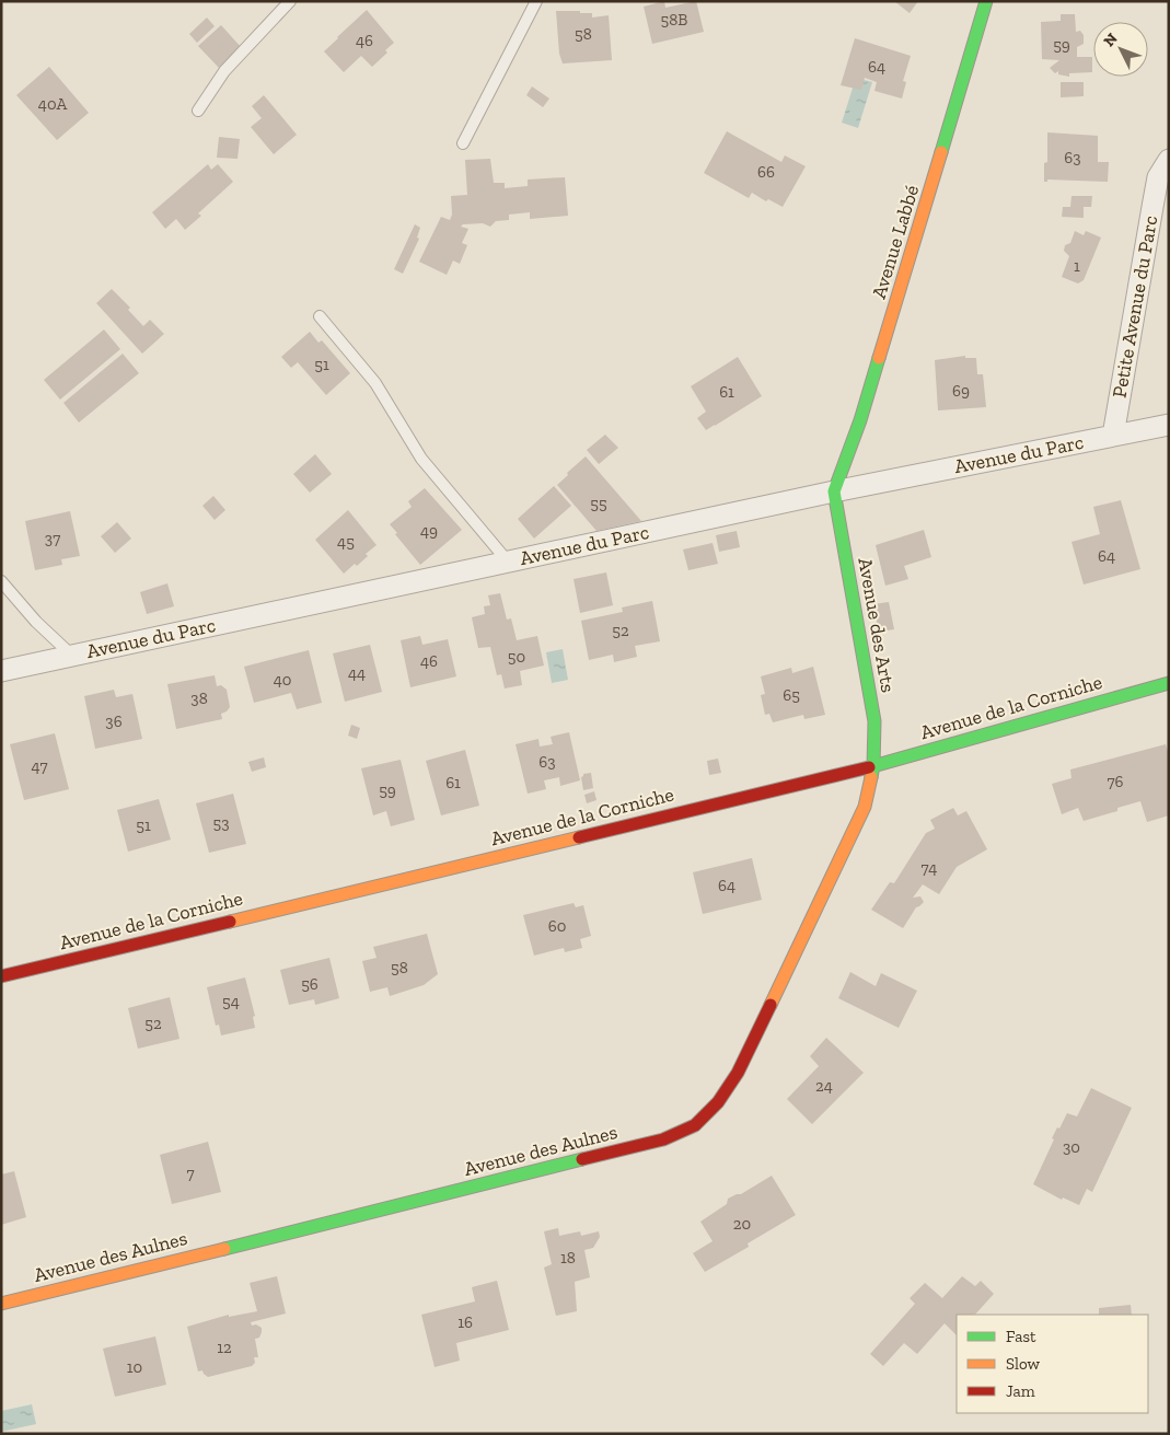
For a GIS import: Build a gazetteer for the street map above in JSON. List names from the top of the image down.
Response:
{
  "streets": {
    "street": [
      "Avenue Labbé",
      "Petite Avenue du Parc",
      "Avenue du Parc",
      "Avenue des Arts",
      "Avenue de la Corniche",
      "Avenue des Aulnes"
    ]
  },
  "crossings": [
    ["Avenue Labbé", "Avenue du Parc"],
    ["Avenue Labbé", "Avenue des Arts"],
    ["Petite Avenue du Parc", "Avenue du Parc"],
    ["Avenue du Parc", "Avenue des Arts"],
    ["Avenue des Arts", "Avenue de la Corniche"],
    ["Avenue des Arts", "Avenue des Aulnes"],
    ["Avenue de la Corniche", "Avenue des Aulnes"]
  ],
  "house_numbers": [
    "58B",
    "58",
    "46",
    "59",
    "64",
    "40A",
    "63",
    "66",
    "1",
    "51",
    "69",
    "61",
    "55",
    "49",
    "37",
    "45",
    "64",
    "52",
    "50",
    "46",
    "44",
    "40",
    "65",
    "38",
    "36",
    "63",
    "47",
    "76",
    "61",
    "59",
    "53",
    "51",
    "74",
    "64",
    "60",
    "58",
    "56",
    "54",
    "52",
    "24",
    "30",
    "7",
    "20",
    "18",
    "16",
    "12",
    "10"
  ],
  "legend": ["Fast", "Slow", "Jam"],
  "north": "top left"
}
